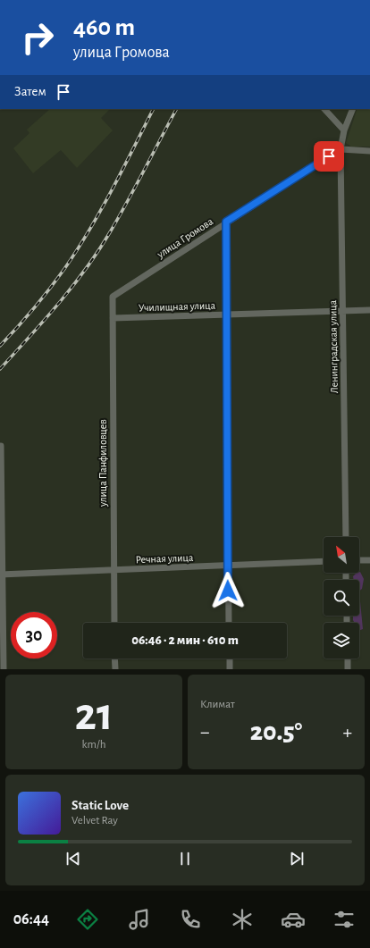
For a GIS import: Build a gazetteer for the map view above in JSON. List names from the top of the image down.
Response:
{
  "streets": {
    "street": [
      "улица Громова",
      "Училищная улица",
      "Ленинградская улица",
      "улица Панфиловцев",
      "Речная улица"
    ]
  },
  "crossings": [
    ["улица Громова", "Ленинградская улица"],
    ["улица Громова", "улица Панфиловцев"],
    ["Училищная улица", "Ленинградская улица"],
    ["Училищная улица", "улица Панфиловцев"],
    ["улица Панфиловцев", "Речная улица"]
  ],
  "north": "top left",
  "page": {
    "turn": ["460 m", "улица Громова"],
    "then": "Затем",
    "limit": "30",
    "trip": "06:46 · 2 мин · 610 m",
    "tile": [
      ["21", "km/h"],
      "Климат"
    ],
    "heat": ["−", "20.5°", "+"],
    "song": ["Static Love", "Velvet Ray"],
    "tabs": "06:44"
  }
}
